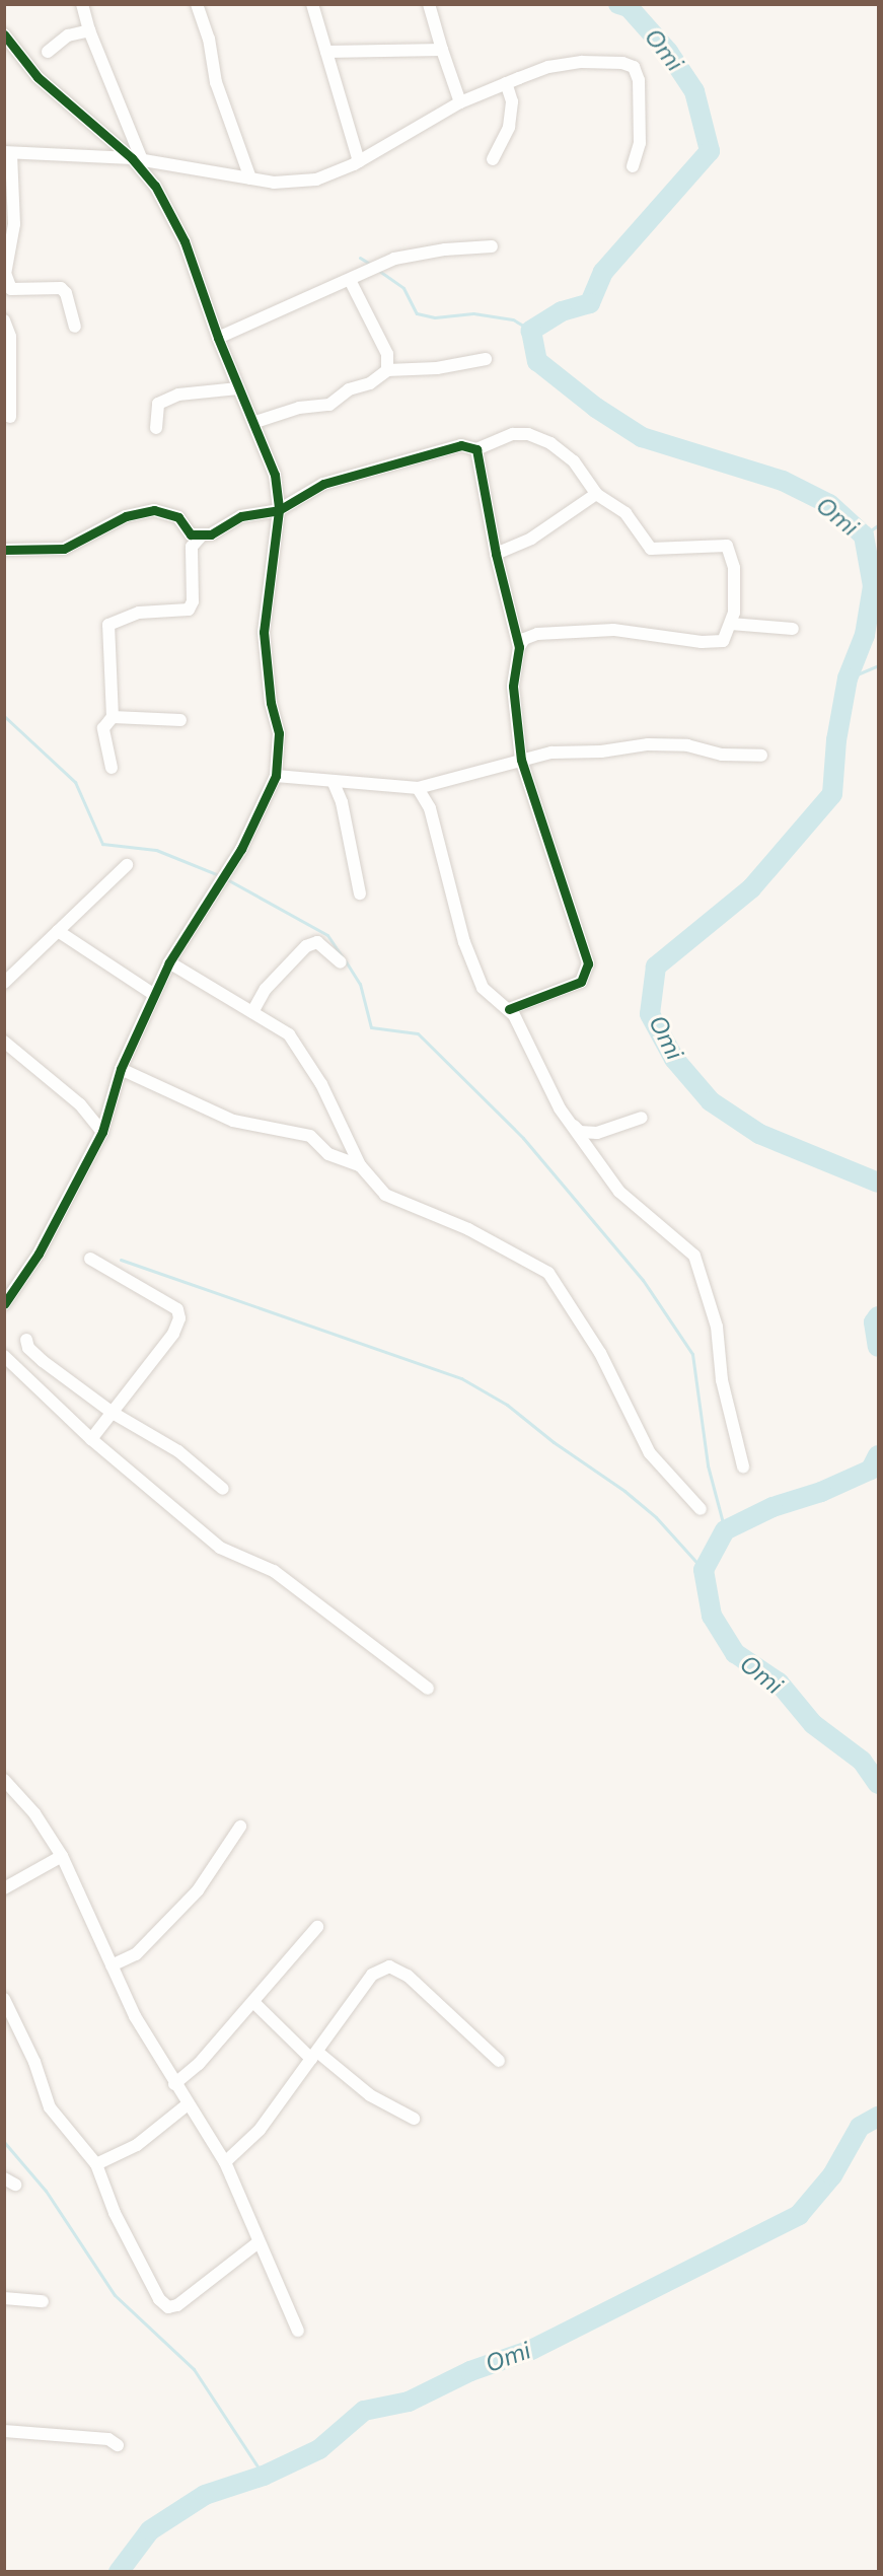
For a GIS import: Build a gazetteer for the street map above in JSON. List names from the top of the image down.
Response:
{
  "water": ["Omi"]
}
